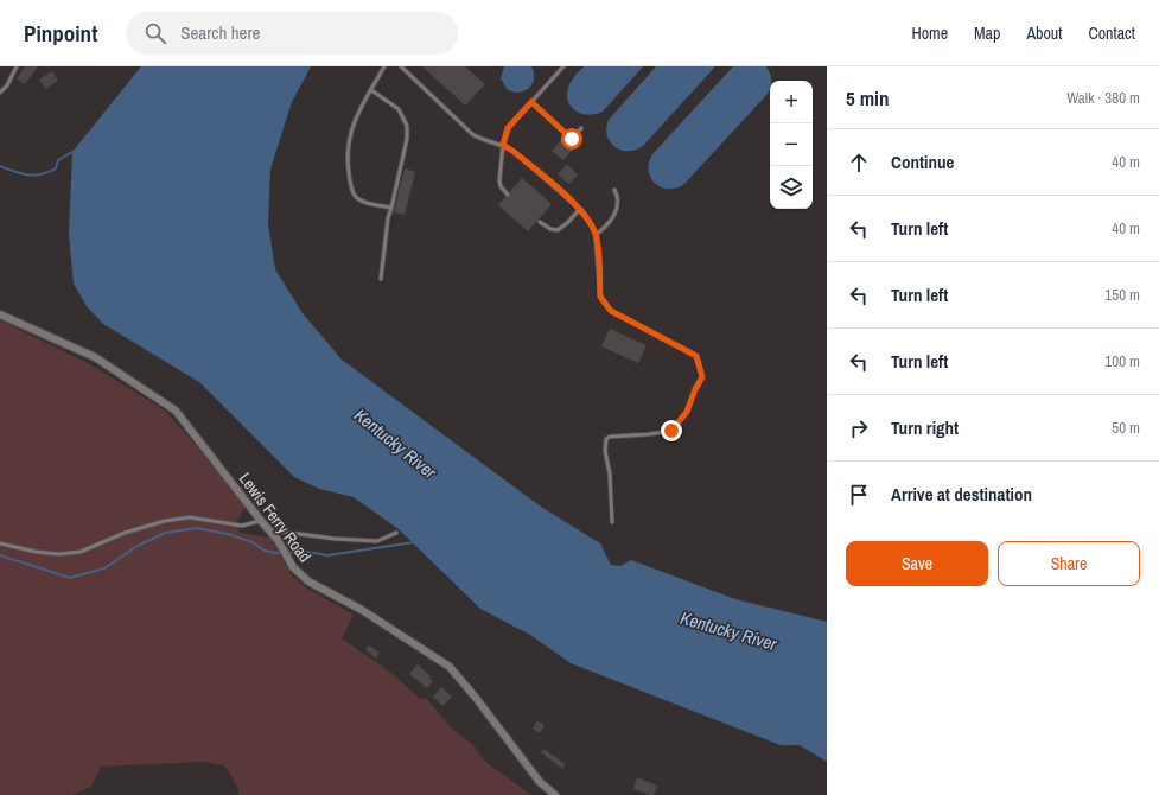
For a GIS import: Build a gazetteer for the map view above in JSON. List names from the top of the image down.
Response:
{
  "streets": {
    "street": ["Lewis Ferry Road"]
  },
  "water": ["Kentucky River"],
  "page": {
    "header": "Pinpoint",
    "search": "Search here",
    "nav": [
      "Home",
      "Map",
      "About",
      "Contact"
    ],
    "heading": ["5 min", "Walk · 380 m"],
    "map_buttons": ["+", "−"],
    "list": [
      ["Continue", "40 m"],
      ["Turn left", "40 m"],
      ["Turn left", "150 m"],
      ["Turn left", "100 m"],
      ["Turn right", "50 m"],
      "Arrive at destination"
    ],
    "buttons": ["Save", "Share"]
  }
}
